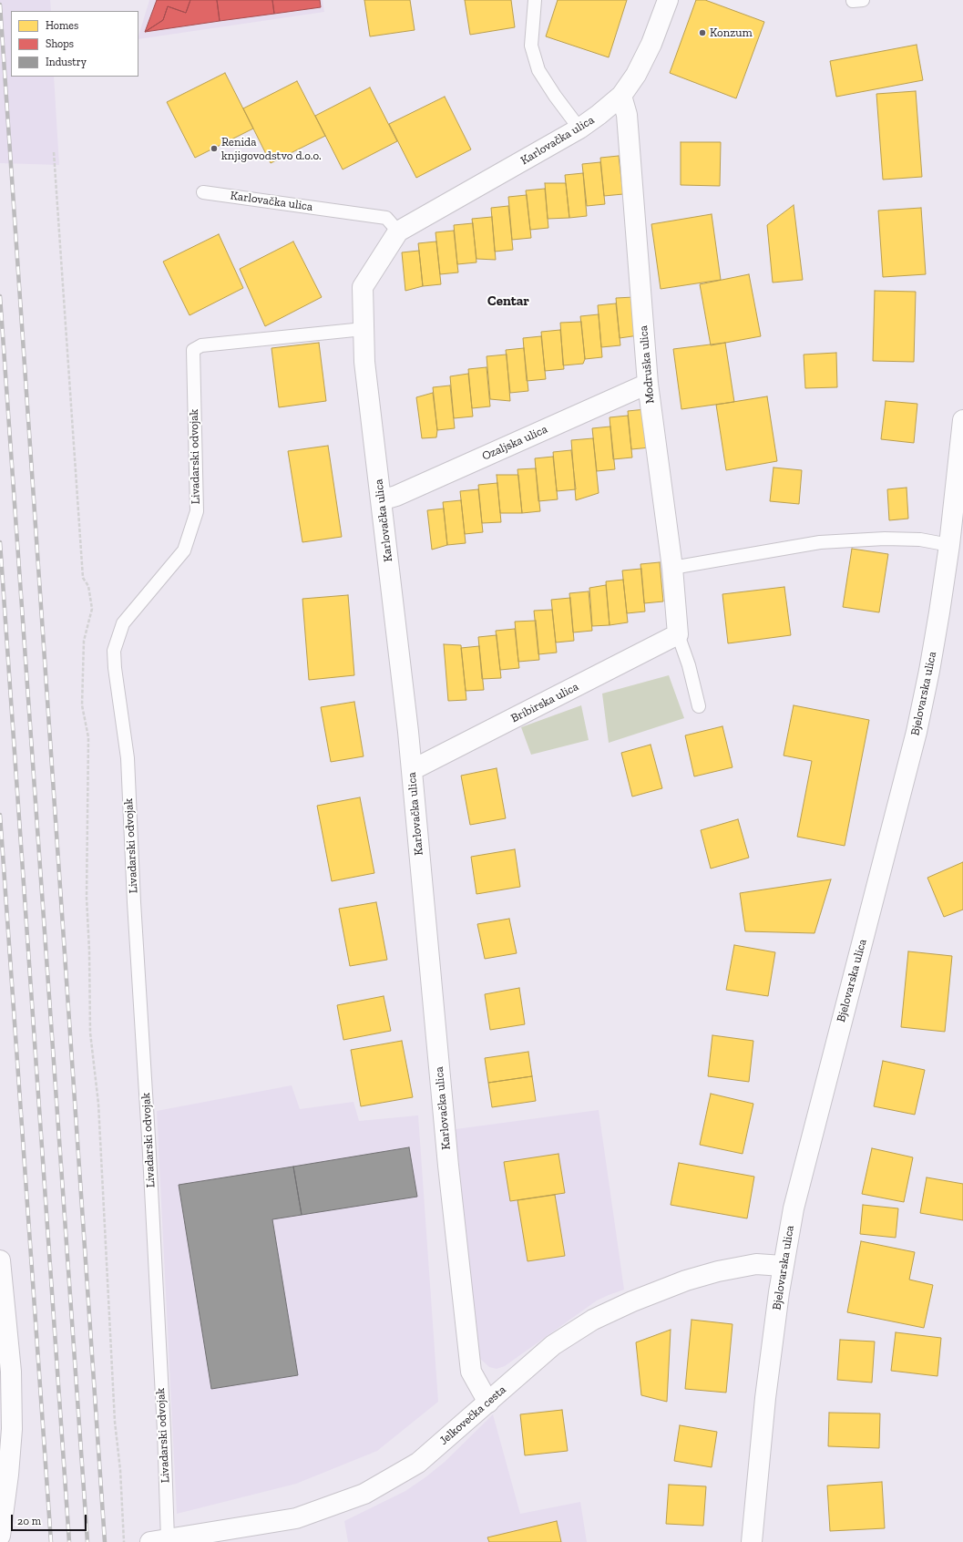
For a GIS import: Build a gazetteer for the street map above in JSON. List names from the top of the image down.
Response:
{
  "streets": {
    "street": [
      "Karlovačka ulica",
      "Modruška ulica",
      "Ozaljska ulica",
      "Bjelovarska ulica",
      "Bribirska ulica",
      "Jelkovečka cesta"
    ],
    "lane": ["Livadarski odvojak"]
  },
  "crossings": [
    ["Karlovačka ulica", "Modruška ulica"],
    ["Karlovačka ulica", "Ozaljska ulica"],
    ["Karlovačka ulica", "Livadarski odvojak"],
    ["Karlovačka ulica", "Bribirska ulica"],
    ["Karlovačka ulica", "Jelkovečka cesta"],
    ["Modruška ulica", "Ozaljska ulica"],
    ["Modruška ulica", "Bribirska ulica"],
    ["Livadarski odvojak", "Jelkovečka cesta"],
    ["Bjelovarska ulica", "Jelkovečka cesta"]
  ],
  "districts": ["Centar"],
  "places": ["Konzum", "Renida knjigovodstvo d.o.o."],
  "legend": ["Homes", "Shops", "Industry"],
  "scale_bar": "20 m"
}
